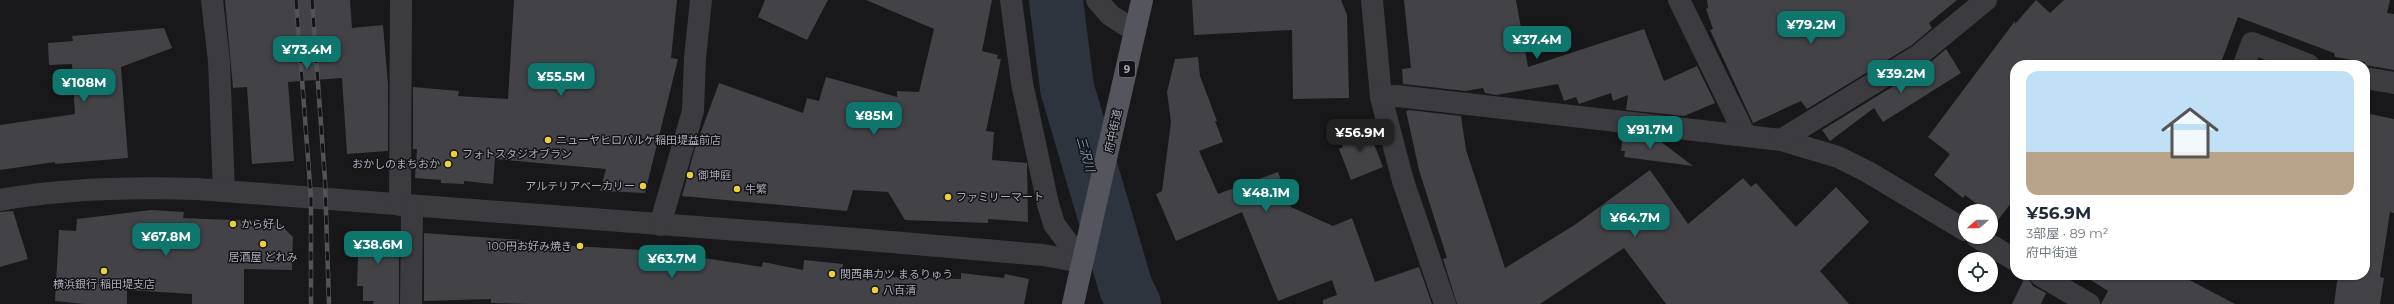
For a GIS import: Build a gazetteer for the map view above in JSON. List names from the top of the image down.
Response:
{
  "streets": {
    "main road": ["9", "府中街道"]
  },
  "crossings": [
    ["9", "府中街道"]
  ],
  "water": ["三沢川"],
  "places": [
    "ニューヤヒロパルケ稲田堤益前店",
    "フォトスタジオブラン",
    "おかしのまちおか",
    "御坤庭",
    "アルテリアベーカリー",
    "牛繁",
    "ファミリーマート",
    "から好し",
    "居酒屋 どれみ",
    "100円お好み焼き",
    "横浜銀行 稲田堤支店",
    "関西串カツ まるりゅう",
    "八百清"
  ],
  "north": "left",
  "page": {
    "price": [
      "¥79.2M",
      "¥37.4M",
      "¥73.4M",
      "¥39.2M",
      "¥55.5M",
      "¥108M",
      "¥85M",
      "¥91.7M",
      "¥56.9M",
      "¥48.1M",
      "¥64.7M",
      "¥67.8M",
      "¥38.6M",
      "¥63.7M"
    ],
    "list": [
      {
        "name": "¥56.9M",
        "note": "3部屋 · 89 m² · 府中街道"
      }
    ]
  }
}
